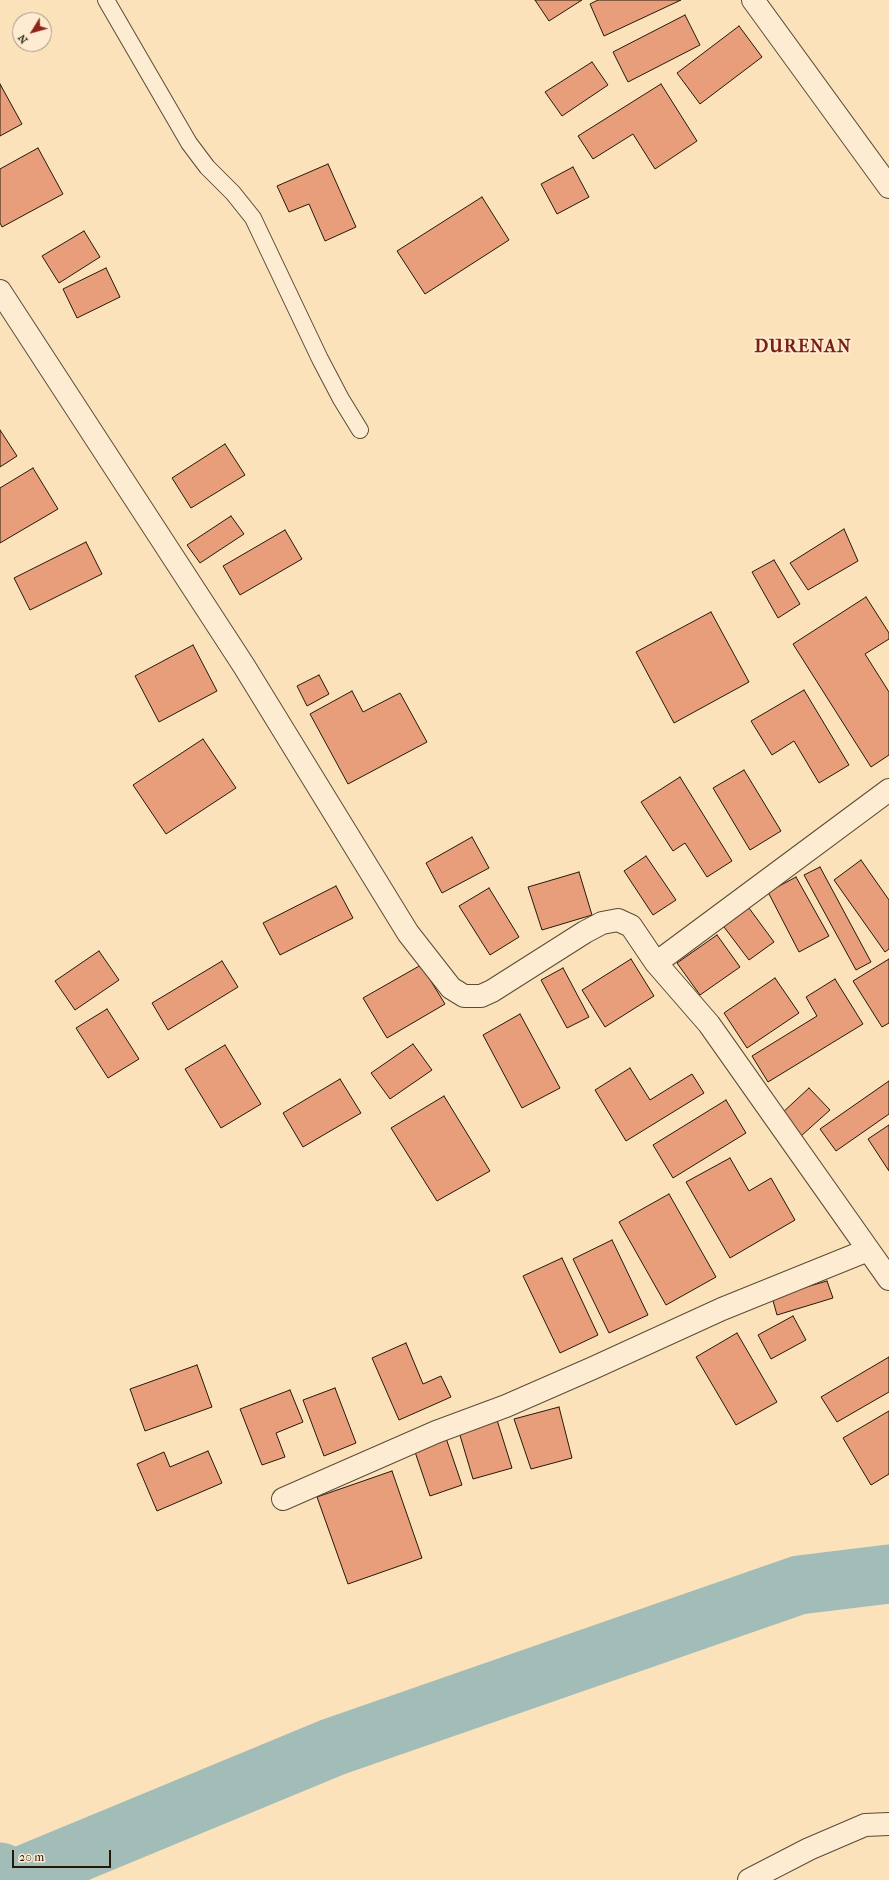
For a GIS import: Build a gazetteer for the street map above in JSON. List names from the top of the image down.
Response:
{
  "districts": ["DURENAN"],
  "scale_bar": "20 m",
  "north": "bottom left"
}
